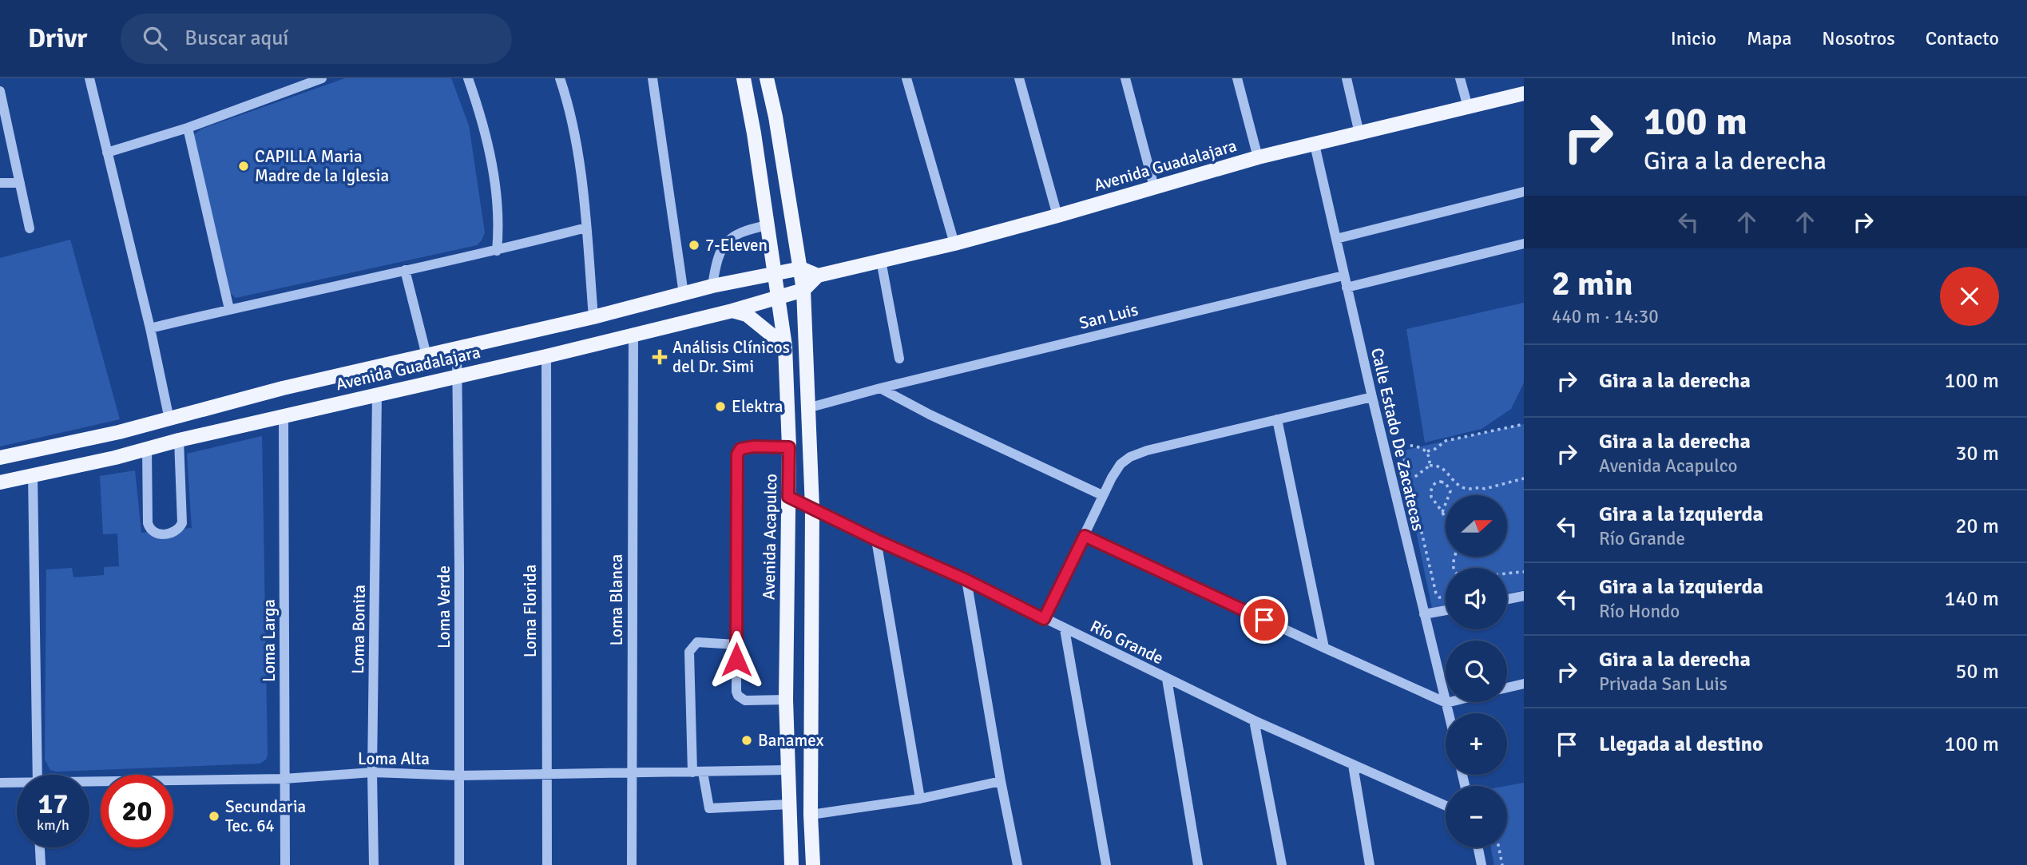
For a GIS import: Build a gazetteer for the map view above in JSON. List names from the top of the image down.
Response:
{
  "streets": {
    "main road": ["Avenida Guadalajara", "Avenida Acapulco"],
    "street": [
      "San Luis",
      "Calle Estado De Zacatecas",
      "Loma Blanca",
      "Loma Verde",
      "Loma Florida",
      "Loma Bonita",
      "Loma Larga",
      "Río Grande",
      "Loma Alta"
    ]
  },
  "crossings": [
    ["Avenida Guadalajara", "Calle Estado De Zacatecas"],
    ["Avenida Guadalajara", "Avenida Acapulco"],
    ["Avenida Guadalajara", "Loma Blanca"],
    ["Avenida Guadalajara", "Loma Verde"],
    ["Avenida Guadalajara", "Loma Florida"],
    ["Avenida Guadalajara", "Loma Bonita"],
    ["Avenida Guadalajara", "Loma Larga"],
    ["San Luis", "Calle Estado De Zacatecas"],
    ["Avenida Acapulco", "Río Grande"],
    ["Avenida Acapulco", "Loma Alta"],
    ["Loma Blanca", "Loma Alta"],
    ["Loma Verde", "Loma Alta"],
    ["Loma Florida", "Loma Alta"],
    ["Loma Bonita", "Loma Alta"],
    ["Loma Larga", "Loma Alta"]
  ],
  "places": {
    "other": [
      "CAPILLA Maria Madre de la Iglesia",
      "7-Eleven",
      "Elektra",
      "Banamex",
      "Secundaria Tec. 64"
    ],
    "health": ["Análisis Clínicos del Dr. Simi"]
  },
  "north": "right",
  "page": {
    "header": "Drivr",
    "search": "Buscar aquí",
    "nav": [
      "Inicio",
      "Mapa",
      "Nosotros",
      "Contacto"
    ],
    "turn": ["100 m", "Gira a la derecha"],
    "heading": ["2 min", "440 m · 14:30"],
    "list": [
      {
        "name": "Gira a la derecha",
        "value": "100 m"
      },
      {
        "name": "Gira a la derecha",
        "note": "Avenida Acapulco",
        "value": "30 m"
      },
      {
        "name": "Gira a la izquierda",
        "note": "Río Grande",
        "value": "20 m"
      },
      {
        "name": "Gira a la izquierda",
        "note": "Río Hondo",
        "value": "140 m"
      },
      {
        "name": "Gira a la derecha",
        "note": "Privada San Luis",
        "value": "50 m"
      },
      {
        "name": "Llegada al destino",
        "value": "100 m"
      }
    ],
    "map_buttons": ["+", "−"],
    "speed": "17 km/h",
    "limit": "20"
  }
}
